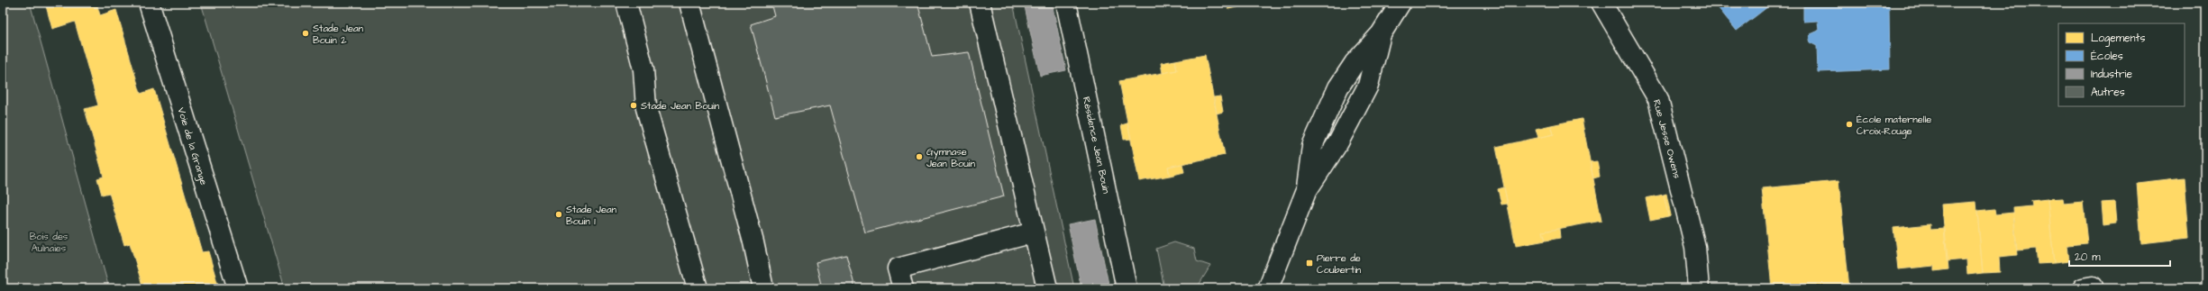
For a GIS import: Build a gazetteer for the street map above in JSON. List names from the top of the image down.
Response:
{
  "streets": {
    "street": ["Rue Jesse Owens", "Résidence Jean Bouin", "Voie de la Grange"]
  },
  "parks": ["Bois des Aulnaies"],
  "places": {
    "other": [
      "Stade Jean Bouin 2",
      "Stade Jean Bouin",
      "École maternelle Croix-Rouge",
      "Gymnase Jean Bouin",
      "Stade Jean Bouin 1"
    ],
    "transit": ["Pierre de Coubertin"]
  },
  "legend": [
    "Logements",
    "Écoles",
    "Industrie",
    "Autres"
  ],
  "scale_bar": "20 m"
}
